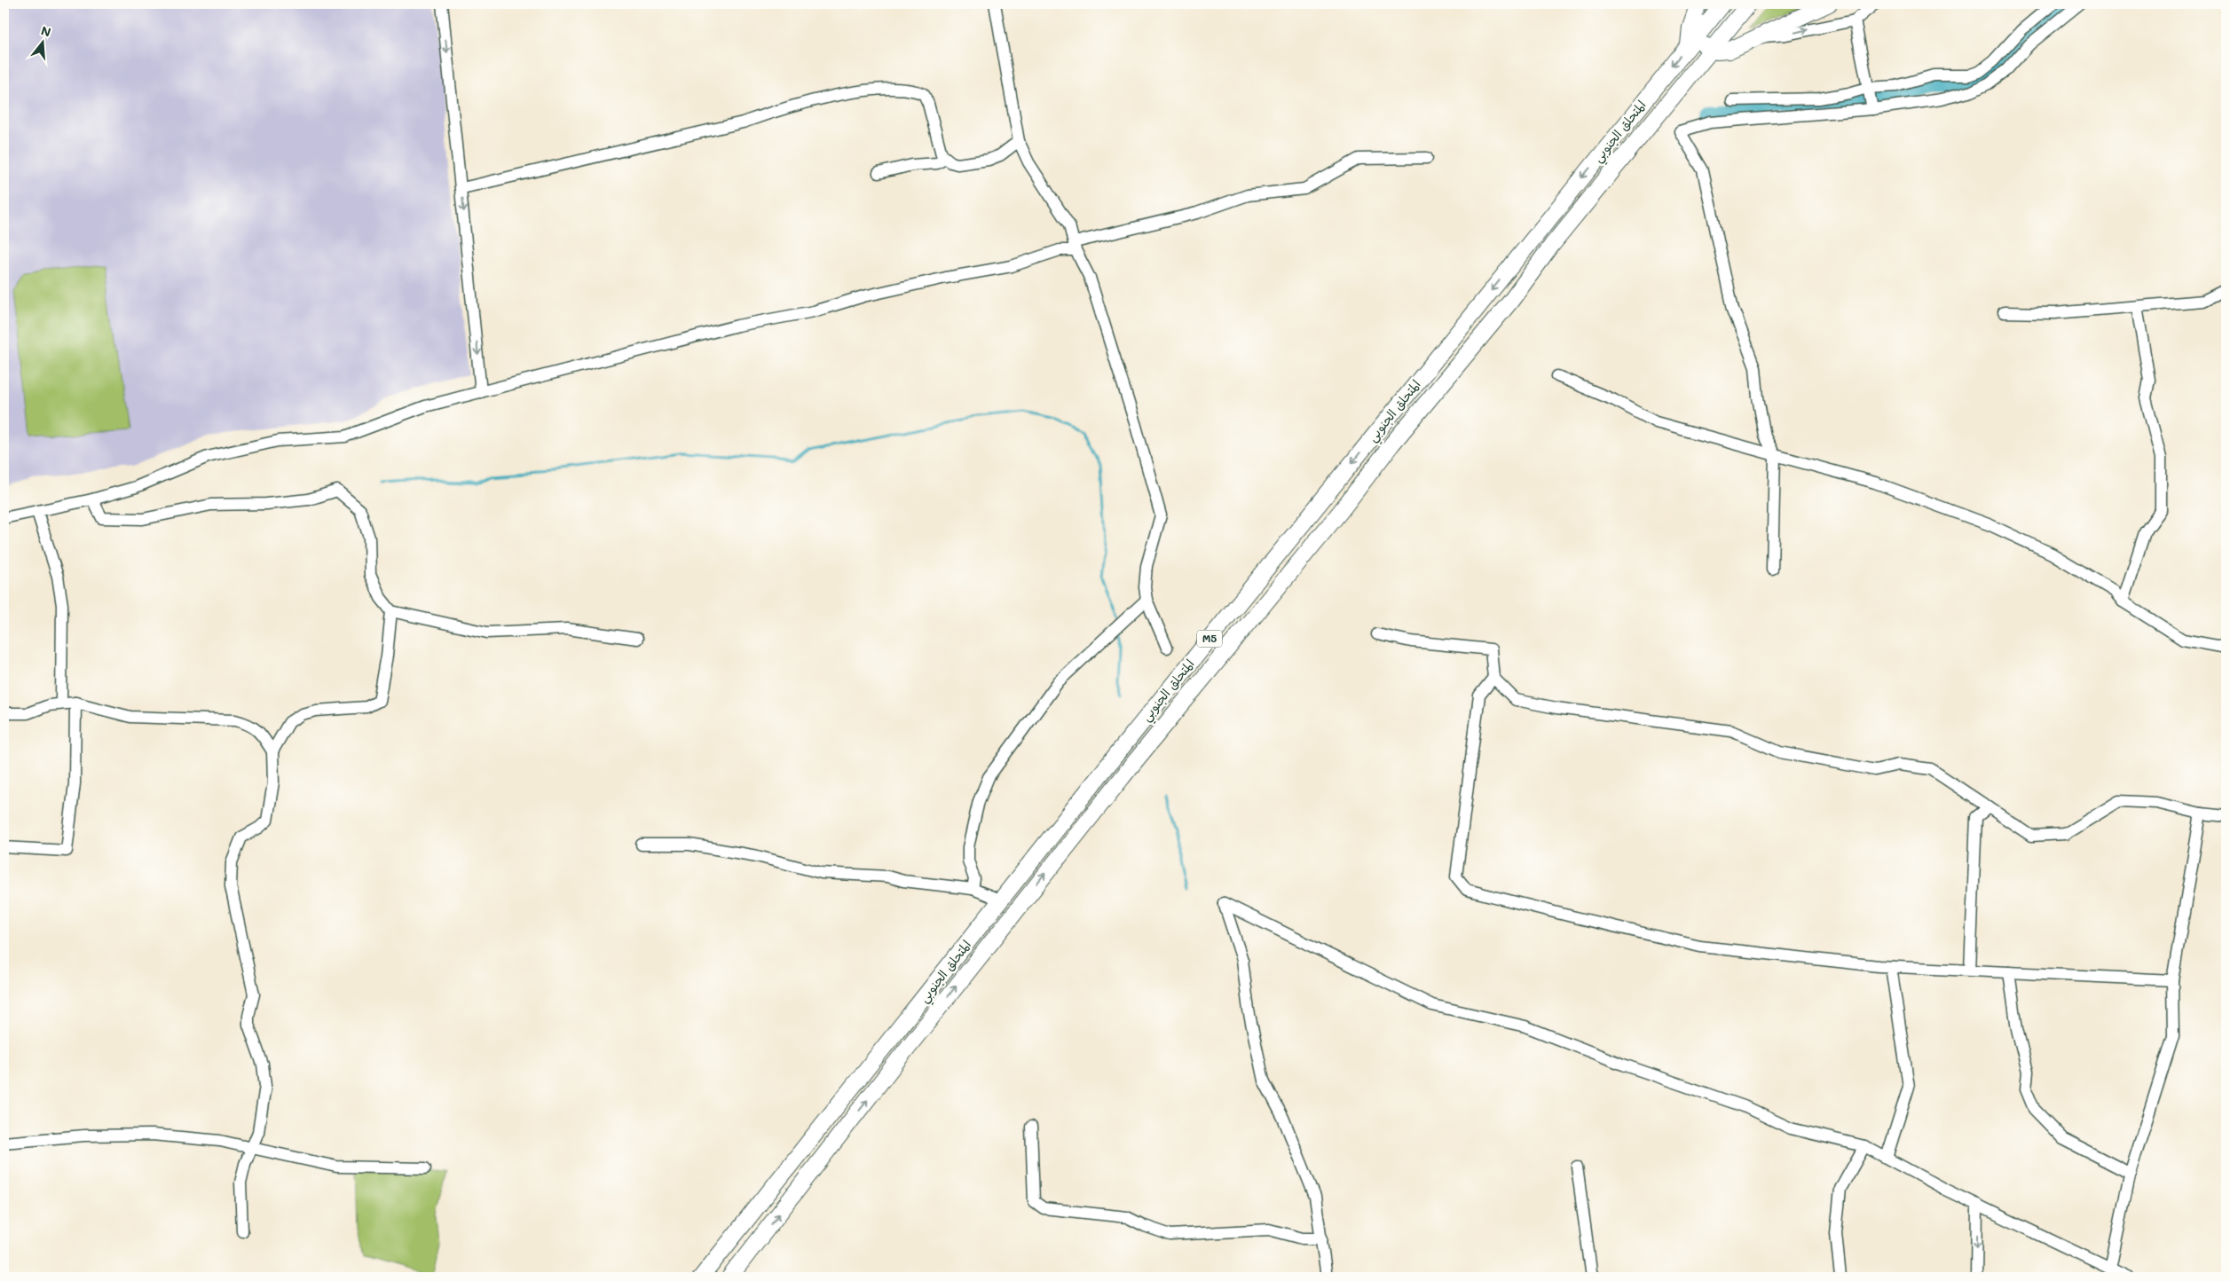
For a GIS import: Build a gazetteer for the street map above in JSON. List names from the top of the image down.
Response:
{
  "streets": {
    "highway": ["المتحلق الجنوبي", "M5"]
  },
  "north": "top"
}
